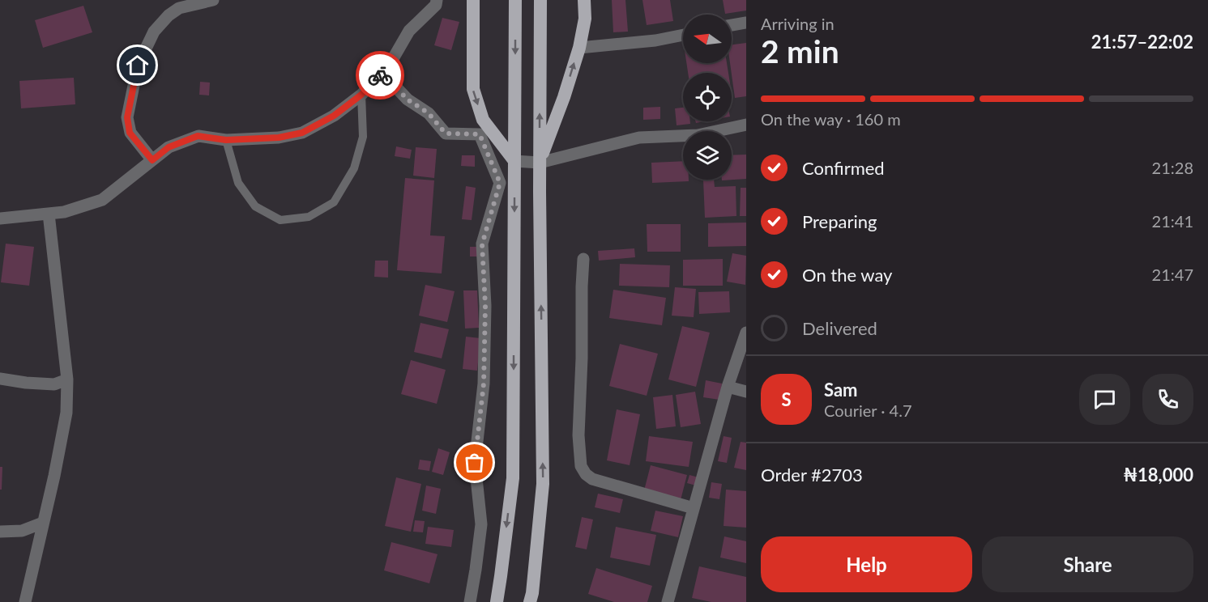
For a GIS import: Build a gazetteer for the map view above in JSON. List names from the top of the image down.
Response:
{
  "north": "left",
  "page": {
    "heading": ["2 min", "Arriving in", "21:57–22:02"],
    "panel": [
      "Sam",
      "Courier · 4.7",
      "Order #2703",
      "₦18,000"
    ],
    "bar": "On the way · 160 m",
    "list": [
      ["Confirmed", "21:28"],
      ["Preparing", "21:41"],
      ["On the way", "21:47"],
      "Delivered"
    ],
    "round": "S",
    "buttons": ["Help", "Share"]
  }
}
